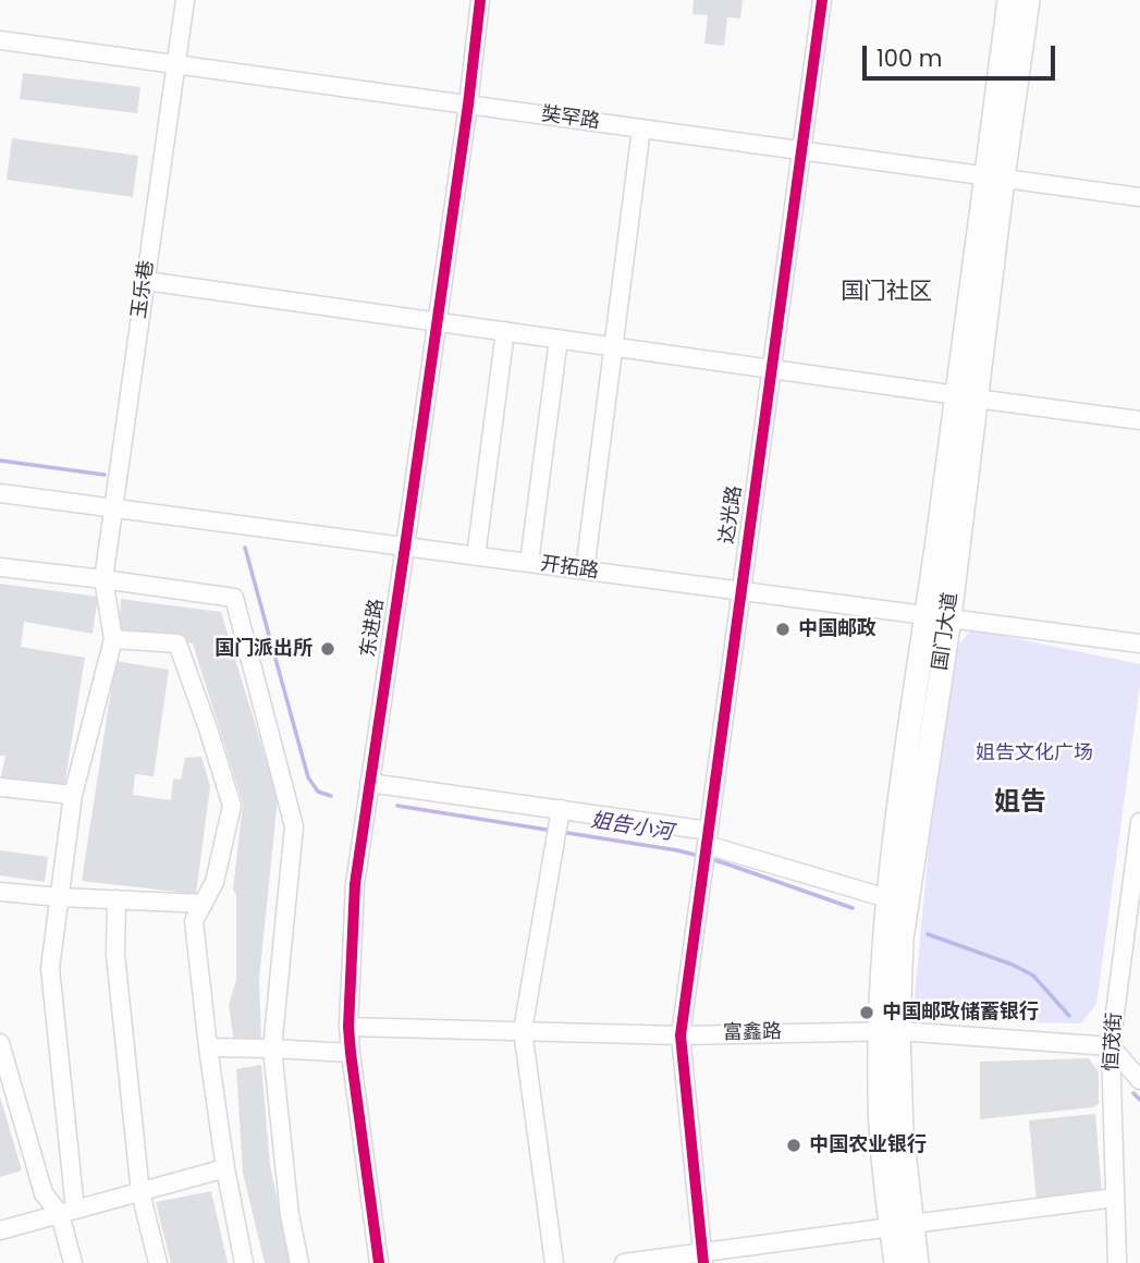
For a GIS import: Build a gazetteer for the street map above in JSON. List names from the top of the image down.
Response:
{
  "streets": {
    "highway": ["国门大道"],
    "street": [
      "奘罕路",
      "玉乐巷",
      "达光路",
      "开拓路",
      "东进路",
      "富鑫路",
      "恒茂街"
    ]
  },
  "crossings": [
    ["奘罕路", "玉乐巷"],
    ["奘罕路", "达光路"],
    ["奘罕路", "东进路"],
    ["奘罕路", "国门大道"],
    ["玉乐巷", "开拓路"],
    ["达光路", "开拓路"],
    ["达光路", "富鑫路"],
    ["开拓路", "东进路"],
    ["开拓路", "国门大道"],
    ["东进路", "富鑫路"],
    ["国门大道", "富鑫路"],
    ["富鑫路", "恒茂街"]
  ],
  "districts": ["国门社区", "姐告"],
  "water": ["姐告小河"],
  "parks": ["姐告文化广场"],
  "places": [
    "中国邮政",
    "国门派出所",
    "中国邮政储蓄银行",
    "中国农业银行"
  ],
  "scale_bar": "100 m"
}
